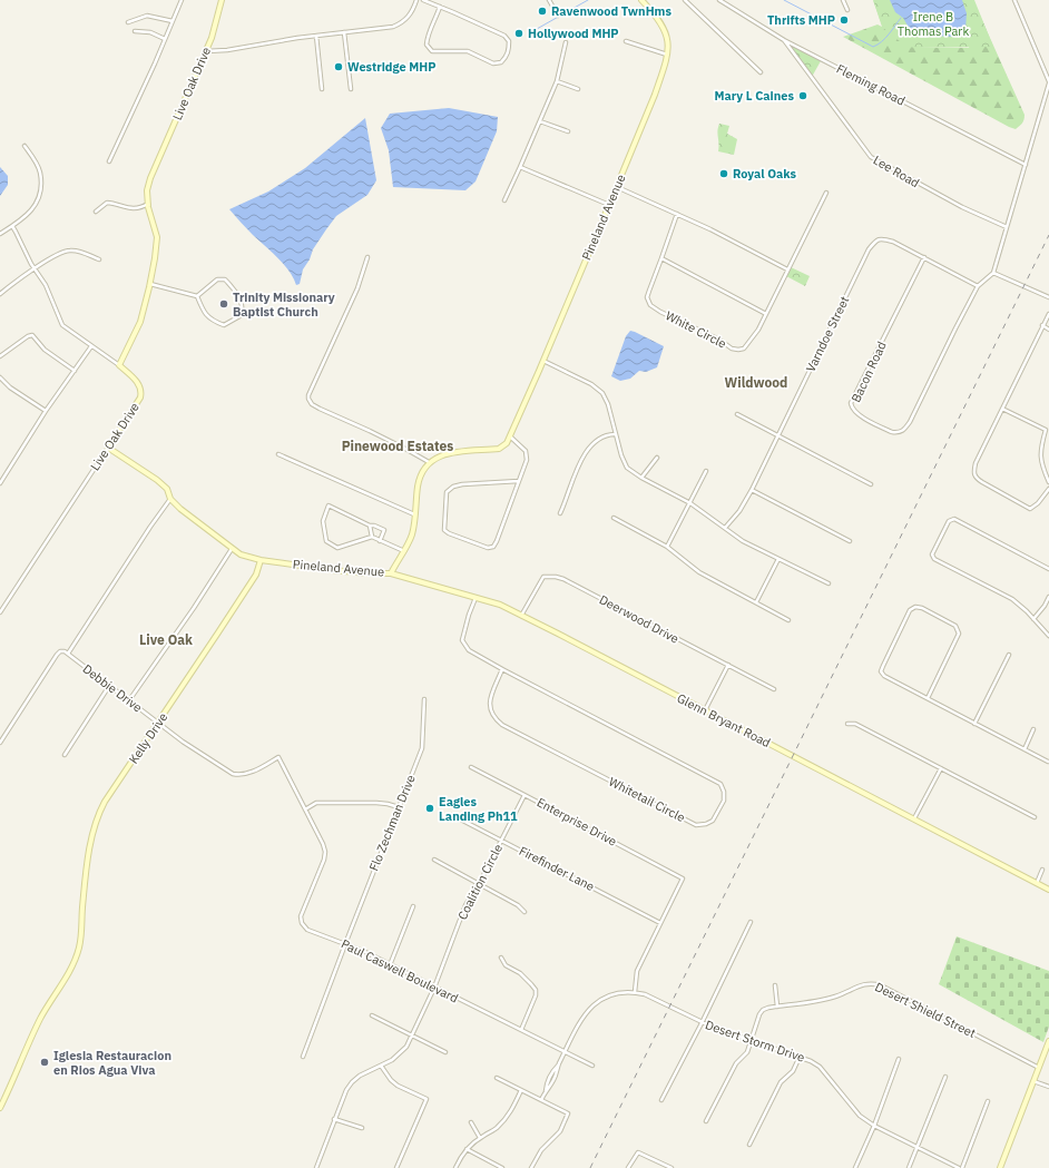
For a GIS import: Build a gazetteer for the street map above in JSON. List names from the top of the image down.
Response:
{
  "streets": {
    "street": [
      "Live Oak Drive",
      "Fleming Road",
      "Lee Road",
      "Pineland Avenue",
      "White Circle",
      "Varndoe Street",
      "Bacon Road",
      "Deerwood Drive",
      "Debbie Drive",
      "Glenn Bryant Road",
      "Kelly Drive",
      "Whitetail Circle",
      "Enterprise Drive",
      "Flo Zechman Drive",
      "Firefinder Lane",
      "Coalition Circle",
      "Paul Caswell Boulevard",
      "Desert Shield Street",
      "Desert Storm Drive"
    ]
  },
  "crossings": [
    ["Fleming Road", "Lee Road"],
    ["Pineland Avenue", "Glenn Bryant Road"],
    ["Pineland Avenue", "Kelly Drive"],
    ["Varndoe Street", "Bacon Road"],
    ["Deerwood Drive", "Glenn Bryant Road"],
    ["Debbie Drive", "Kelly Drive"],
    ["Debbie Drive", "Paul Caswell Boulevard"],
    ["Glenn Bryant Road", "Whitetail Circle"],
    ["Enterprise Drive", "Firefinder Lane"],
    ["Enterprise Drive", "Coalition Circle"],
    ["Flo Zechman Drive", "Paul Caswell Boulevard"],
    ["Firefinder Lane", "Coalition Circle"],
    ["Coalition Circle", "Paul Caswell Boulevard"],
    ["Paul Caswell Boulevard", "Desert Storm Drive"],
    ["Desert Shield Street", "Desert Storm Drive"]
  ],
  "districts": ["Wildwood", "Pinewood Estates", "Live Oak"],
  "parks": ["Irene B Thomas Park"],
  "places": [
    "Ravenwood TwnHms",
    "Thrifts MHP",
    "Hollywood MHP",
    "Westridge MHP",
    "Mary L Caines",
    "Royal Oaks",
    "Trinity Missionary Baptist Church",
    "Eagles Landing Ph11",
    "Iglesia Restauracion en Rios Agua Viva"
  ]
}
